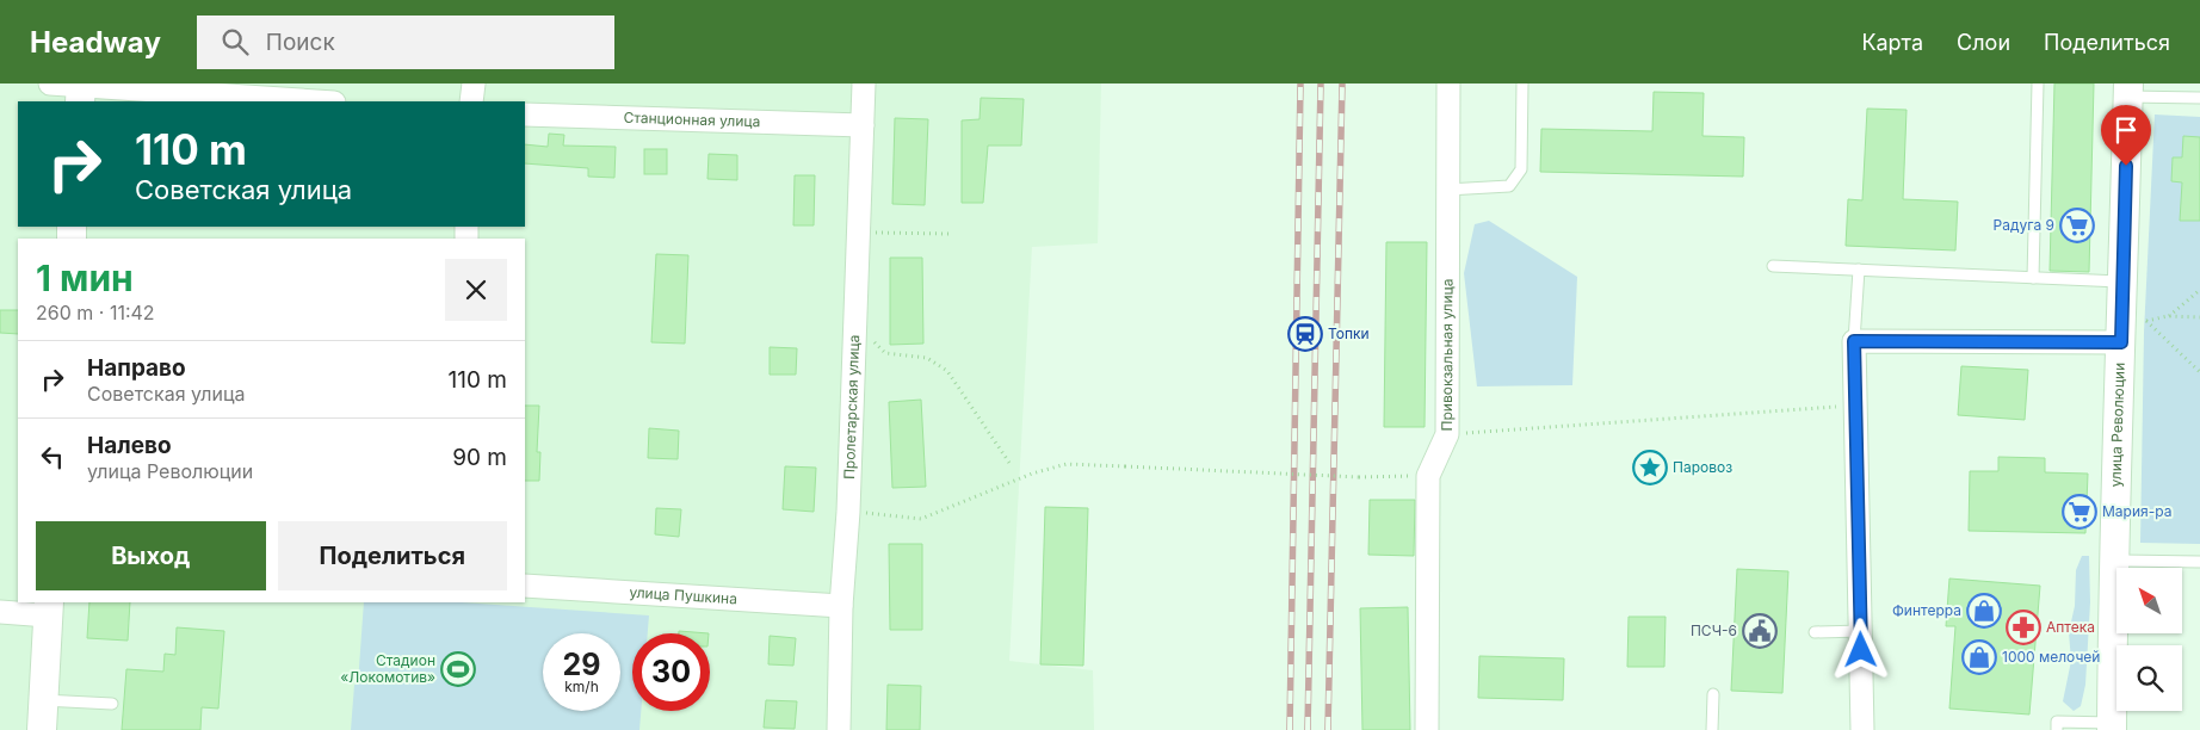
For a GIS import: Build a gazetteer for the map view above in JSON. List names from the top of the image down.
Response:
{
  "streets": {
    "street": [
      "Станционная улица",
      "Привокзальная улица",
      "Пролетарская улица",
      "улица Революции",
      "улица Пушкина"
    ]
  },
  "crossings": [
    ["Станционная улица", "Пролетарская улица"],
    ["Пролетарская улица", "улица Пушкина"]
  ],
  "places": {
    "supermarket": ["Радуга 9", "Мария-ра"],
    "station": ["Топки"],
    "place": ["Паровоз"],
    "shop": ["Финтерра", "1000 мелочей"],
    "pharmacy": ["Аптека"],
    "public building": ["ПСЧ-6"],
    "sports": ["Стадион «Локомотив»"]
  },
  "north": "top left",
  "page": {
    "header": "Headway",
    "search": "Поиск",
    "nav": ["Карта", "Слои", "Поделиться"],
    "turn": ["110 m", "Советская улица"],
    "heading": ["1 мин", "260 m · 11:42"],
    "list": [
      {
        "name": "Направо",
        "note": "Советская улица",
        "value": "110 m"
      },
      {
        "name": "Налево",
        "note": "улица Революции",
        "value": "90 m"
      }
    ],
    "buttons": ["Выход", "Поделиться"],
    "speed": "29 km/h",
    "limit": "30"
  }
}
